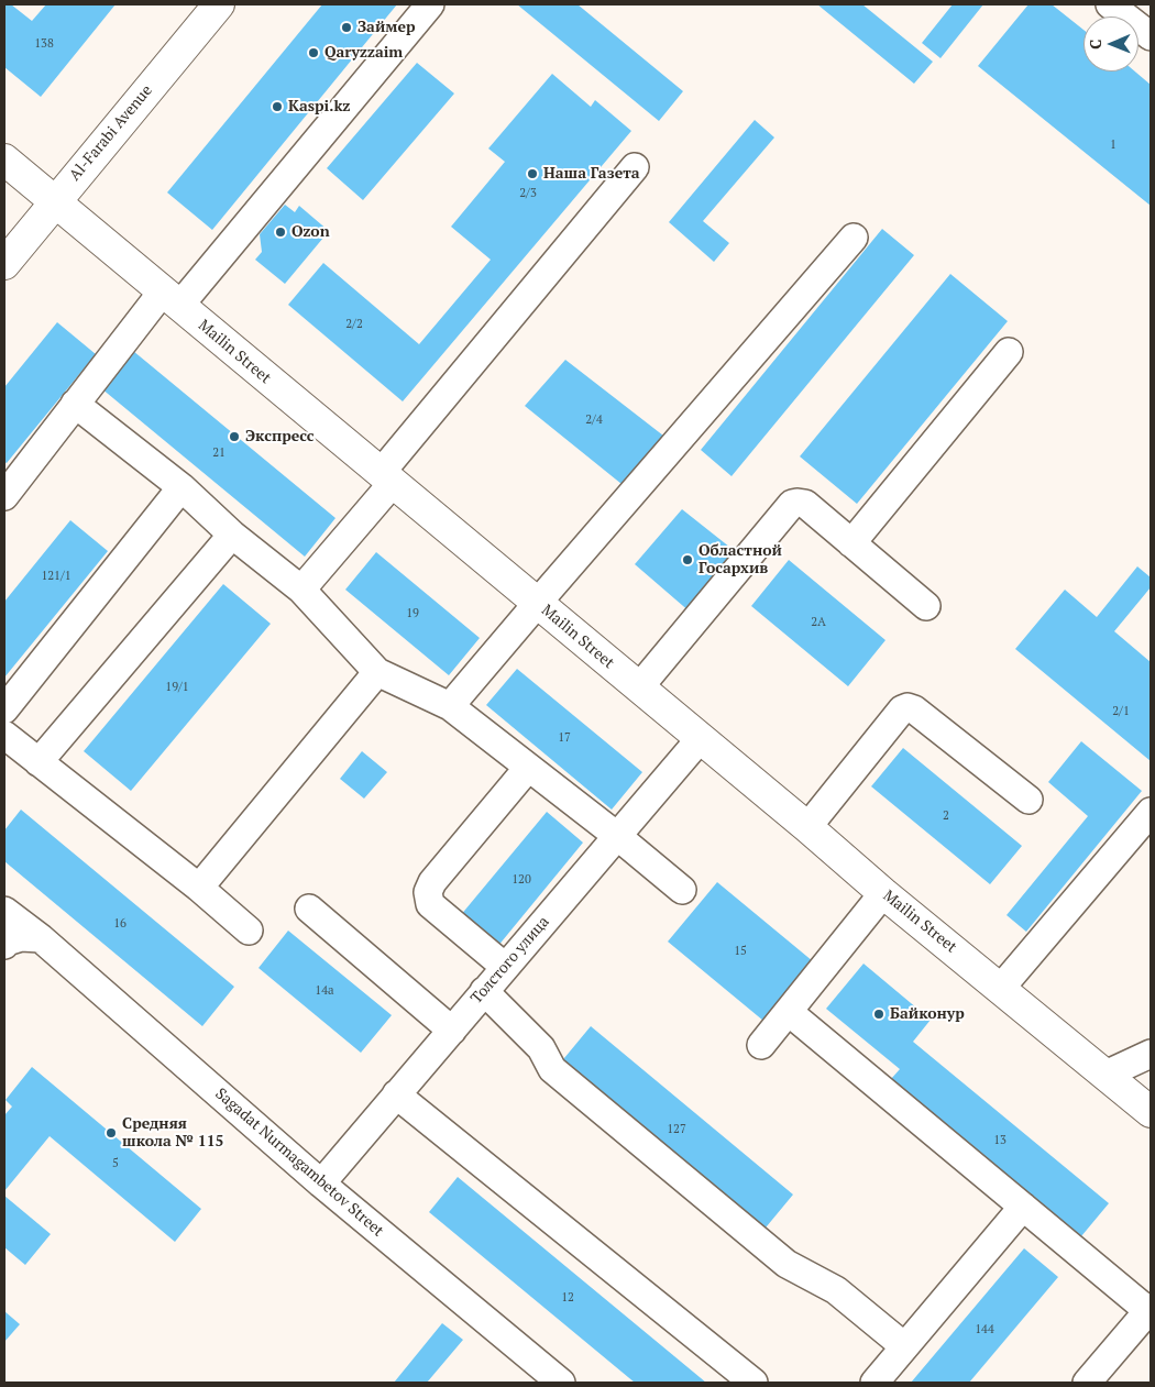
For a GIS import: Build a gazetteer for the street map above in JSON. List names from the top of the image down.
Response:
{
  "streets": {
    "main road": ["Al-Farabi Avenue", "Mailin Street"],
    "street": ["Толстого улица", "Sagadat Nurmagambetov Street"]
  },
  "crossings": [
    ["Al-Farabi Avenue", "Mailin Street"],
    ["Mailin Street", "Толстого улица"],
    ["Толстого улица", "Sagadat Nurmagambetov Street"]
  ],
  "places": [
    "Займер",
    "Qaryzzaim",
    "Kaspi.kz",
    "Наша Газета",
    "Ozon",
    "Экспресс",
    "Областной Госархив",
    "Байконур",
    "Средняя школа № 115"
  ],
  "house_numbers": [
    "138",
    "1",
    "2/3",
    "2/2",
    "2/4",
    "21",
    "121/1",
    "19",
    "2А",
    "19/1",
    "2/1",
    "17",
    "2",
    "120",
    "16",
    "15",
    "14а",
    "127",
    "13",
    "5",
    "12",
    "144"
  ],
  "north": "left"
}
